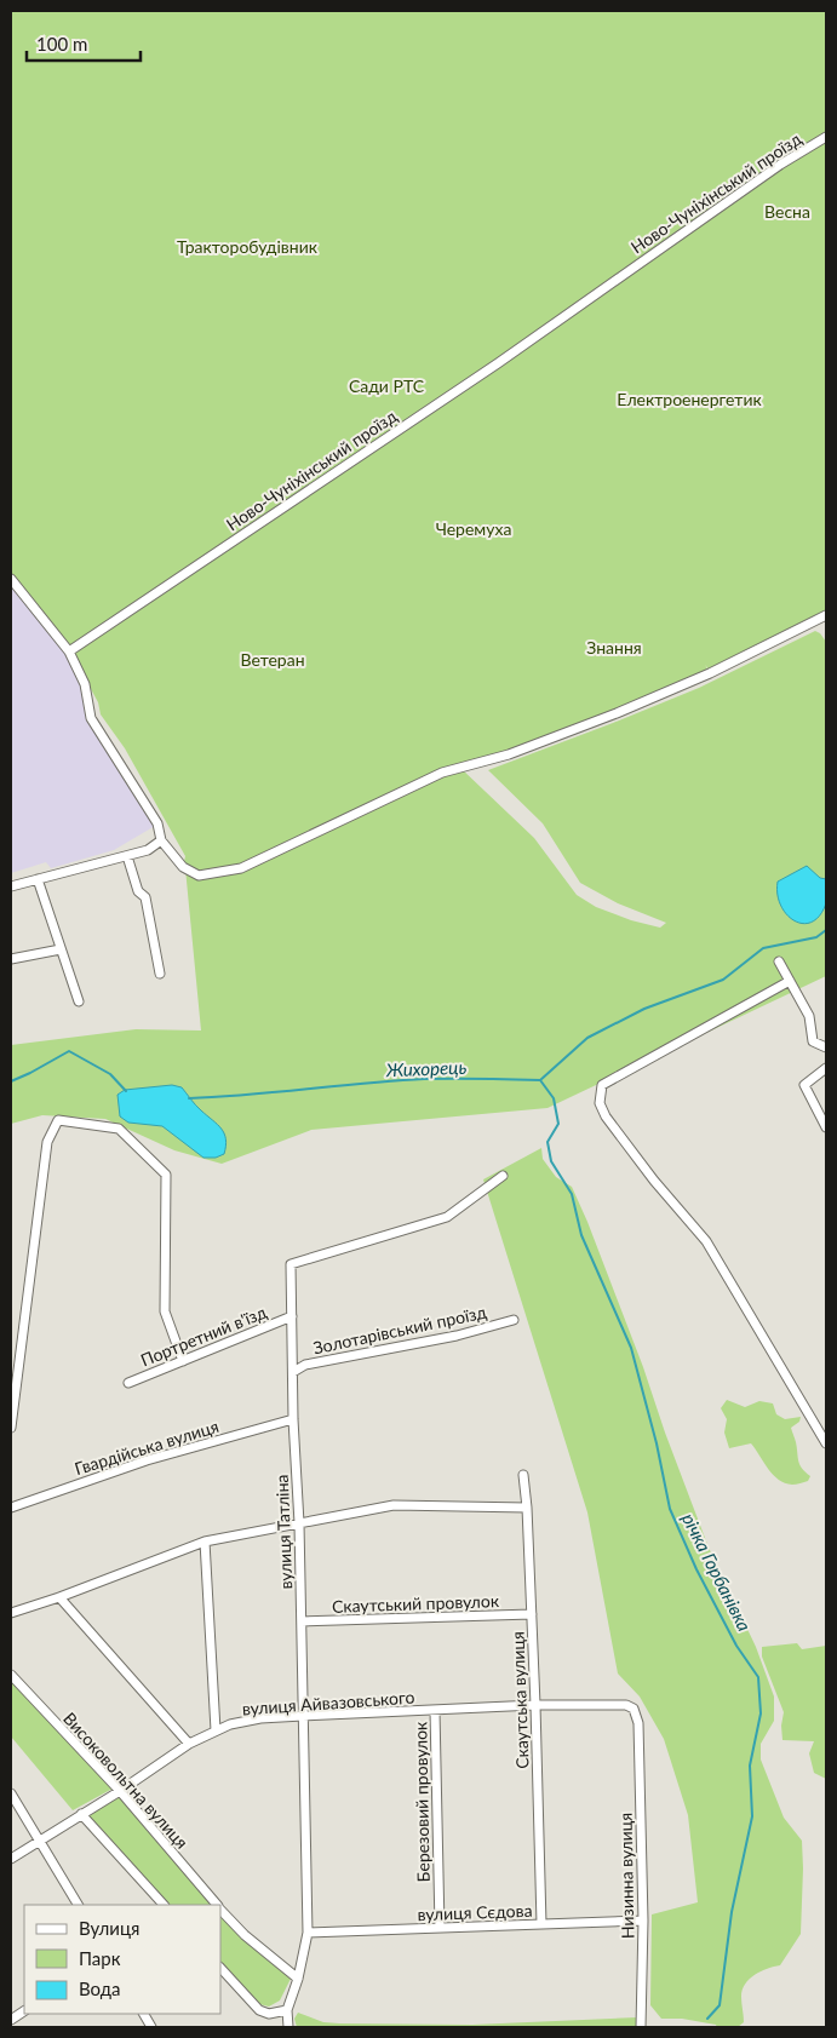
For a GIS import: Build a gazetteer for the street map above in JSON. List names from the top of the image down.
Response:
{
  "streets": {
    "street": [
      "Ново-Чуніхінський проїзд",
      "Золотарівський проїзд",
      "Портретний в'їзд",
      "Гвардійська вулиця",
      "вулиця Татліна",
      "Скаутський провулок",
      "Скаутська вулиця",
      "вулиця Айвазовського",
      "Високовольтна вулиця",
      "Березовий провулок",
      "Низинна вулиця",
      "вулиця Сєдова"
    ]
  },
  "crossings": [
    ["Золотарівський проїзд", "вулиця Татліна"],
    ["Портретний в'їзд", "вулиця Татліна"],
    ["Гвардійська вулиця", "вулиця Татліна"],
    ["вулиця Татліна", "Скаутський провулок"],
    ["вулиця Татліна", "вулиця Айвазовського"],
    ["вулиця Татліна", "Високовольтна вулиця"],
    ["вулиця Татліна", "вулиця Сєдова"],
    ["Скаутський провулок", "Скаутська вулиця"],
    ["Скаутська вулиця", "вулиця Айвазовського"],
    ["Скаутська вулиця", "вулиця Сєдова"],
    ["вулиця Айвазовського", "Високовольтна вулиця"],
    ["вулиця Айвазовського", "Березовий провулок"],
    ["вулиця Айвазовського", "Низинна вулиця"],
    ["Березовий провулок", "вулиця Сєдова"],
    ["Низинна вулиця", "вулиця Сєдова"]
  ],
  "water": ["Жихорець", "річка Горбанівка"],
  "parks": [
    "Весна",
    "Тракторобудівник",
    "Сади РТС",
    "Електроенергетик",
    "Черемуха",
    "Знання",
    "Ветеран"
  ],
  "legend": ["Вулиця", "Парк", "Вода"],
  "scale_bar": "100 m"
}
